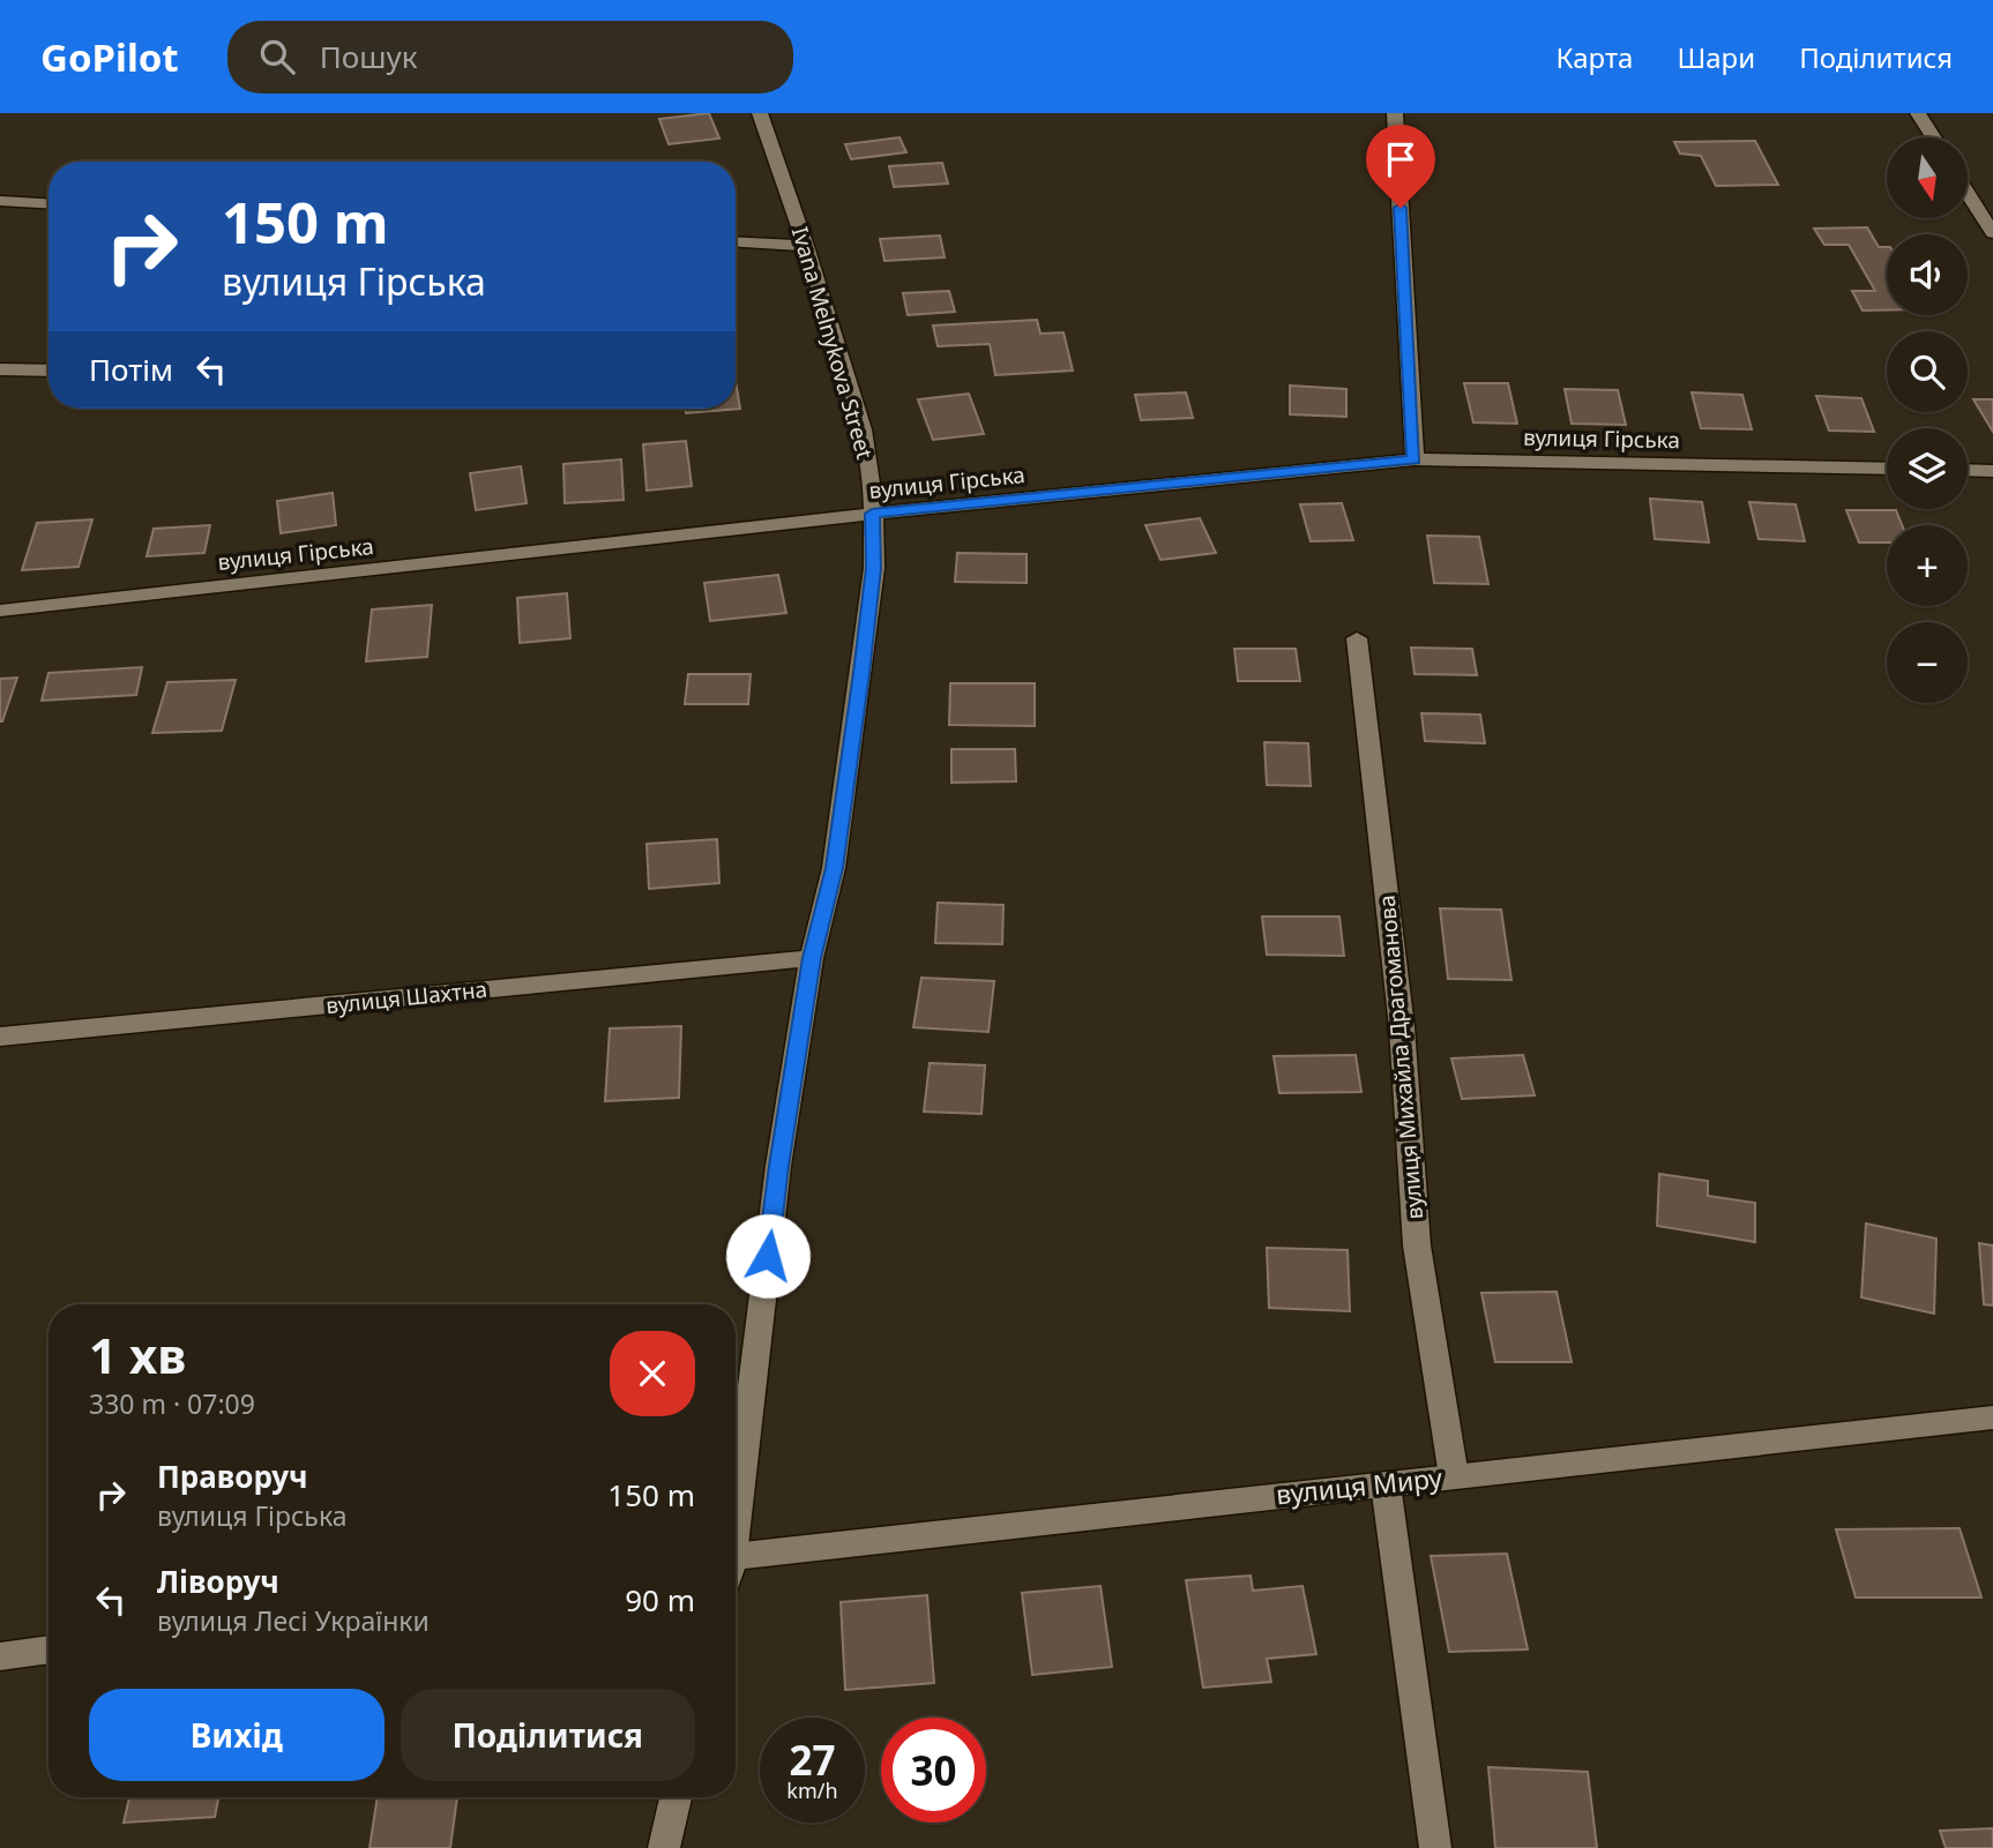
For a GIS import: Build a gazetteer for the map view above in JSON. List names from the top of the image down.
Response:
{
  "streets": {
    "street": [
      "Ivana Melnykova Street",
      "вулиця Гірська",
      "вулиця Шахтна",
      "вулиця Михайла Драгоманова",
      "вулиця Миру"
    ]
  },
  "crossings": [
    ["Ivana Melnykova Street", "вулиця Гірська"],
    ["Ivana Melnykova Street", "вулиця Шахтна"],
    ["вулиця Михайла Драгоманова", "вулиця Миру"]
  ],
  "north": "bottom",
  "page": {
    "header": "GoPilot",
    "search": "Пошук",
    "nav": ["Карта", "Шари", "Поділитися"],
    "map_buttons": ["+", "−"],
    "turn": ["150 m", "вулиця Гірська"],
    "then": "Потім",
    "heading": ["1 хв", "330 m · 07:09"],
    "list": [
      {
        "name": "Праворуч",
        "note": "вулиця Гірська",
        "value": "150 m"
      },
      {
        "name": "Ліворуч",
        "note": "вулиця Лесі Українки",
        "value": "90 m"
      }
    ],
    "buttons": ["Вихід", "Поділитися"],
    "speed": "27 km/h",
    "limit": "30"
  }
}
